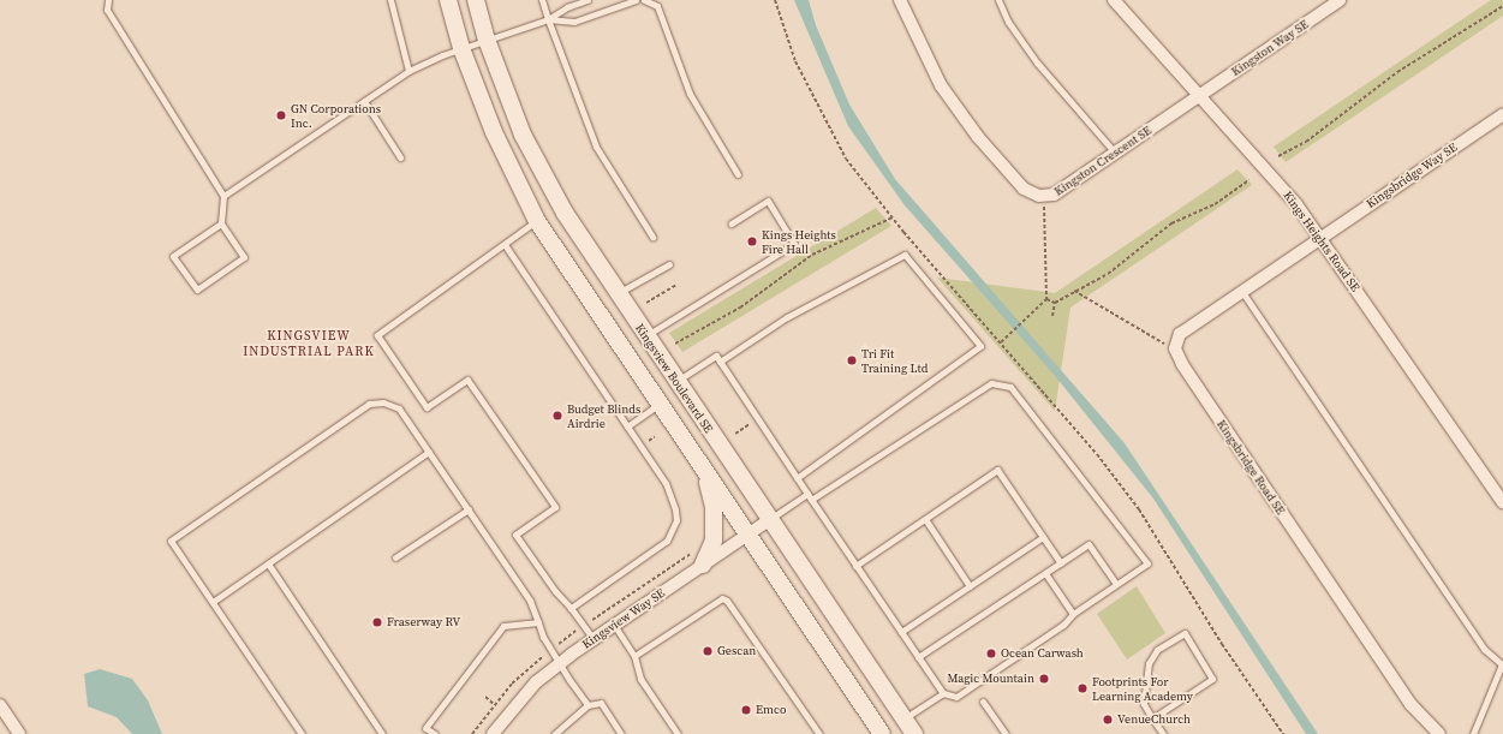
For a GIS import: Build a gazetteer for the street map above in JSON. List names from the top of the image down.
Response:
{
  "streets": {
    "main road": ["Kingsview Boulevard SE"],
    "street": [
      "Kingston Way SE",
      "Kingston Crescent SE",
      "Kingsbridge Way SE",
      "Kings Heights Road SE",
      "Kingsbridge Road SE",
      "Kingsview Way SE"
    ]
  },
  "crossings": [
    ["Kingston Way SE", "Kingston Crescent SE"],
    ["Kingston Way SE", "Kings Heights Road SE"],
    ["Kingston Crescent SE", "Kings Heights Road SE"],
    ["Kingsbridge Way SE", "Kings Heights Road SE"],
    ["Kingsview Boulevard SE", "Kingsview Way SE"]
  ],
  "districts": ["KINGSVIEW INDUSTRIAL PARK"],
  "places": [
    "GN Corporations Inc.",
    "Kings Heights Fire Hall",
    "Tri Fit Training Ltd",
    "Budget Blinds Airdrie",
    "Fraserway RV",
    "Gescan",
    "Ocean Carwash",
    "Magic Mountain",
    "Footprints For Learning Academy",
    "Emco",
    "VenueChurch"
  ]
}
